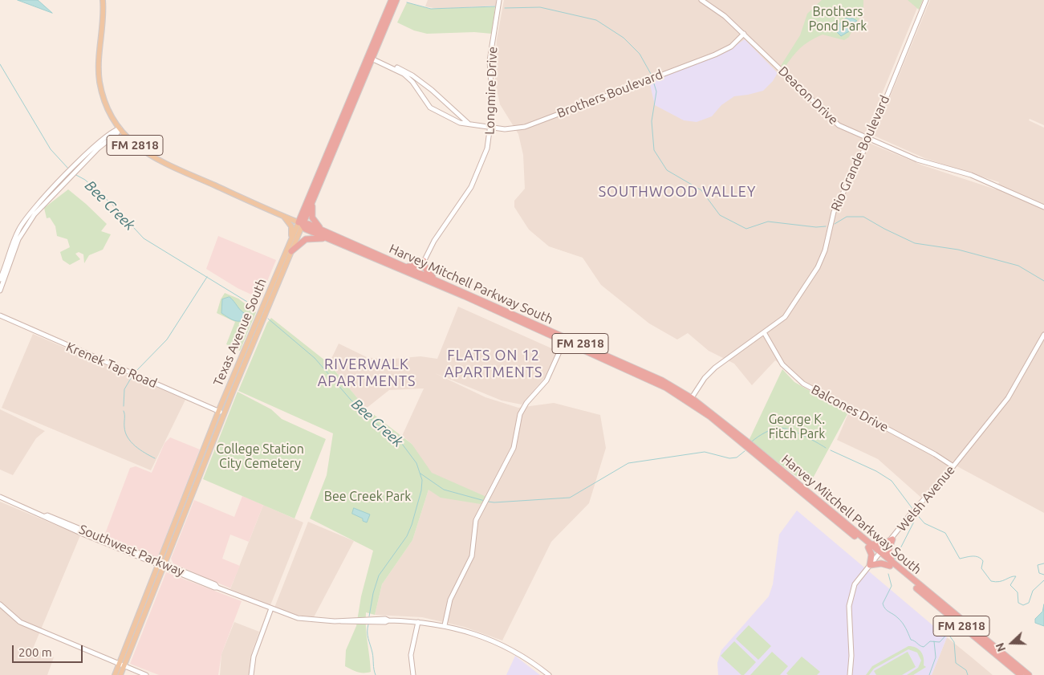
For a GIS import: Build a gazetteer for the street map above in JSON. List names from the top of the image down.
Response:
{
  "streets": {
    "highway": ["FM 2818", "Harvey Mitchell Parkway South", "Texas Avenue South"],
    "street": [
      "Longmire Drive",
      "Brothers Boulevard",
      "Deacon Drive",
      "Rio Grande Boulevard",
      "Krenek Tap Road",
      "Balcones Drive",
      "Welsh Avenue",
      "Southwest Parkway"
    ]
  },
  "crossings": [
    ["Longmire Drive", "Brothers Boulevard"],
    ["Longmire Drive", "Harvey Mitchell Parkway South"],
    ["Brothers Boulevard", "Deacon Drive"],
    ["Brothers Boulevard", "Texas Avenue South"],
    ["Deacon Drive", "Rio Grande Boulevard"],
    ["Rio Grande Boulevard", "Harvey Mitchell Parkway South"],
    ["Rio Grande Boulevard", "Balcones Drive"],
    ["Harvey Mitchell Parkway South", "Texas Avenue South"],
    ["Harvey Mitchell Parkway South", "Welsh Avenue"],
    ["Texas Avenue South", "Krenek Tap Road"],
    ["Texas Avenue South", "Southwest Parkway"],
    ["Balcones Drive", "Welsh Avenue"]
  ],
  "districts": ["SOUTHWOOD VALLEY", "FLATS ON 12 APARTMENTS", "RIVERWALK APARTMENTS"],
  "water": ["Bee Creek"],
  "parks": [
    "Brothers Pond Park",
    "George K. Fitch Park",
    "College Station City Cemetery",
    "Bee Creek Park"
  ],
  "scale_bar": "200 m",
  "north": "left"
}
